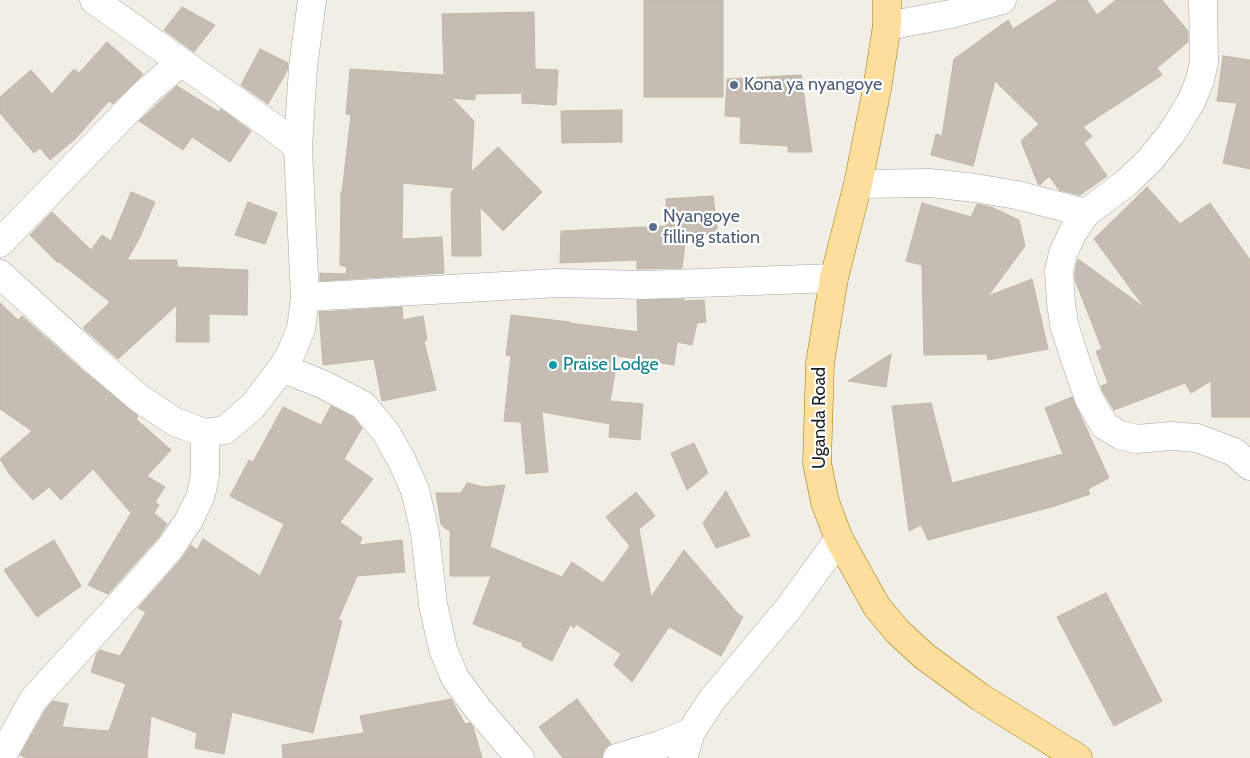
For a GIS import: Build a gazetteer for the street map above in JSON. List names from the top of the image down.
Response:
{
  "streets": {
    "main road": ["Uganda Road"]
  },
  "places": ["Kona ya nyangoye", "Nyangoye filling station", "Praise Lodge"]
}
